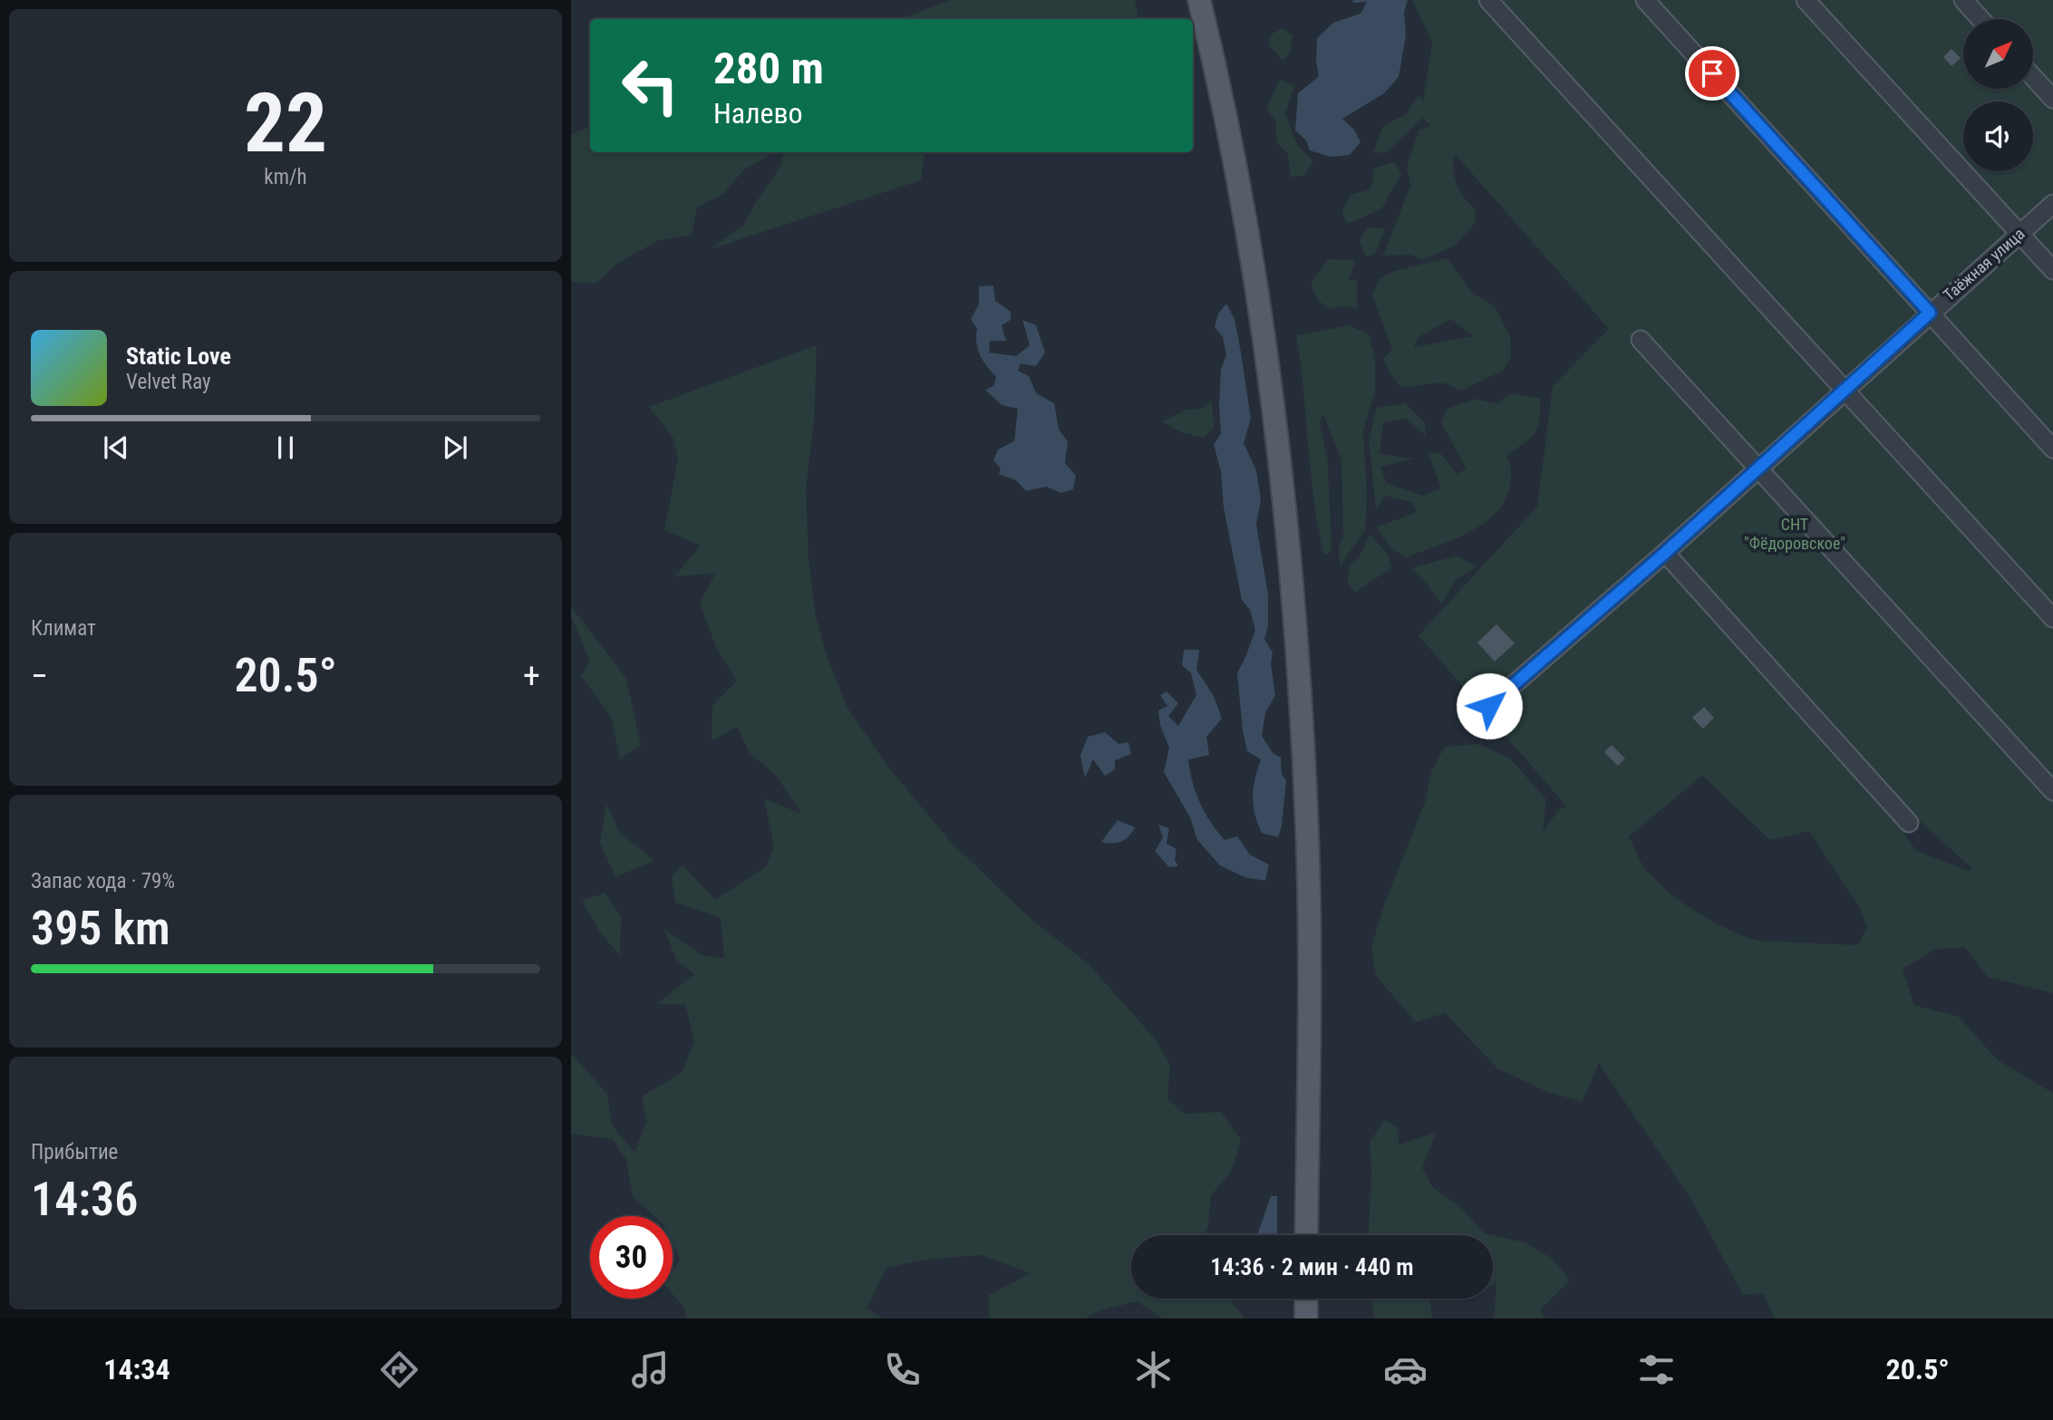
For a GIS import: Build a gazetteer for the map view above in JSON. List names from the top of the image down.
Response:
{
  "streets": {
    "street": ["Таёжная улица"]
  },
  "parks": ["СНТ \"Фёдоровское\""],
  "north": "top right",
  "page": {
    "tile": [
      ["22", "km/h"],
      "Климат",
      ["Запас хода · 79%", "395 km"],
      ["Прибытие", "14:36"]
    ],
    "turn": ["280 m", "Налево"],
    "song": ["Static Love", "Velvet Ray"],
    "heat": ["−", "20.5°", "+"],
    "limit": "30",
    "trip": "14:36 · 2 мин · 440 m",
    "tabs": ["14:34", "20.5°"]
  }
}
